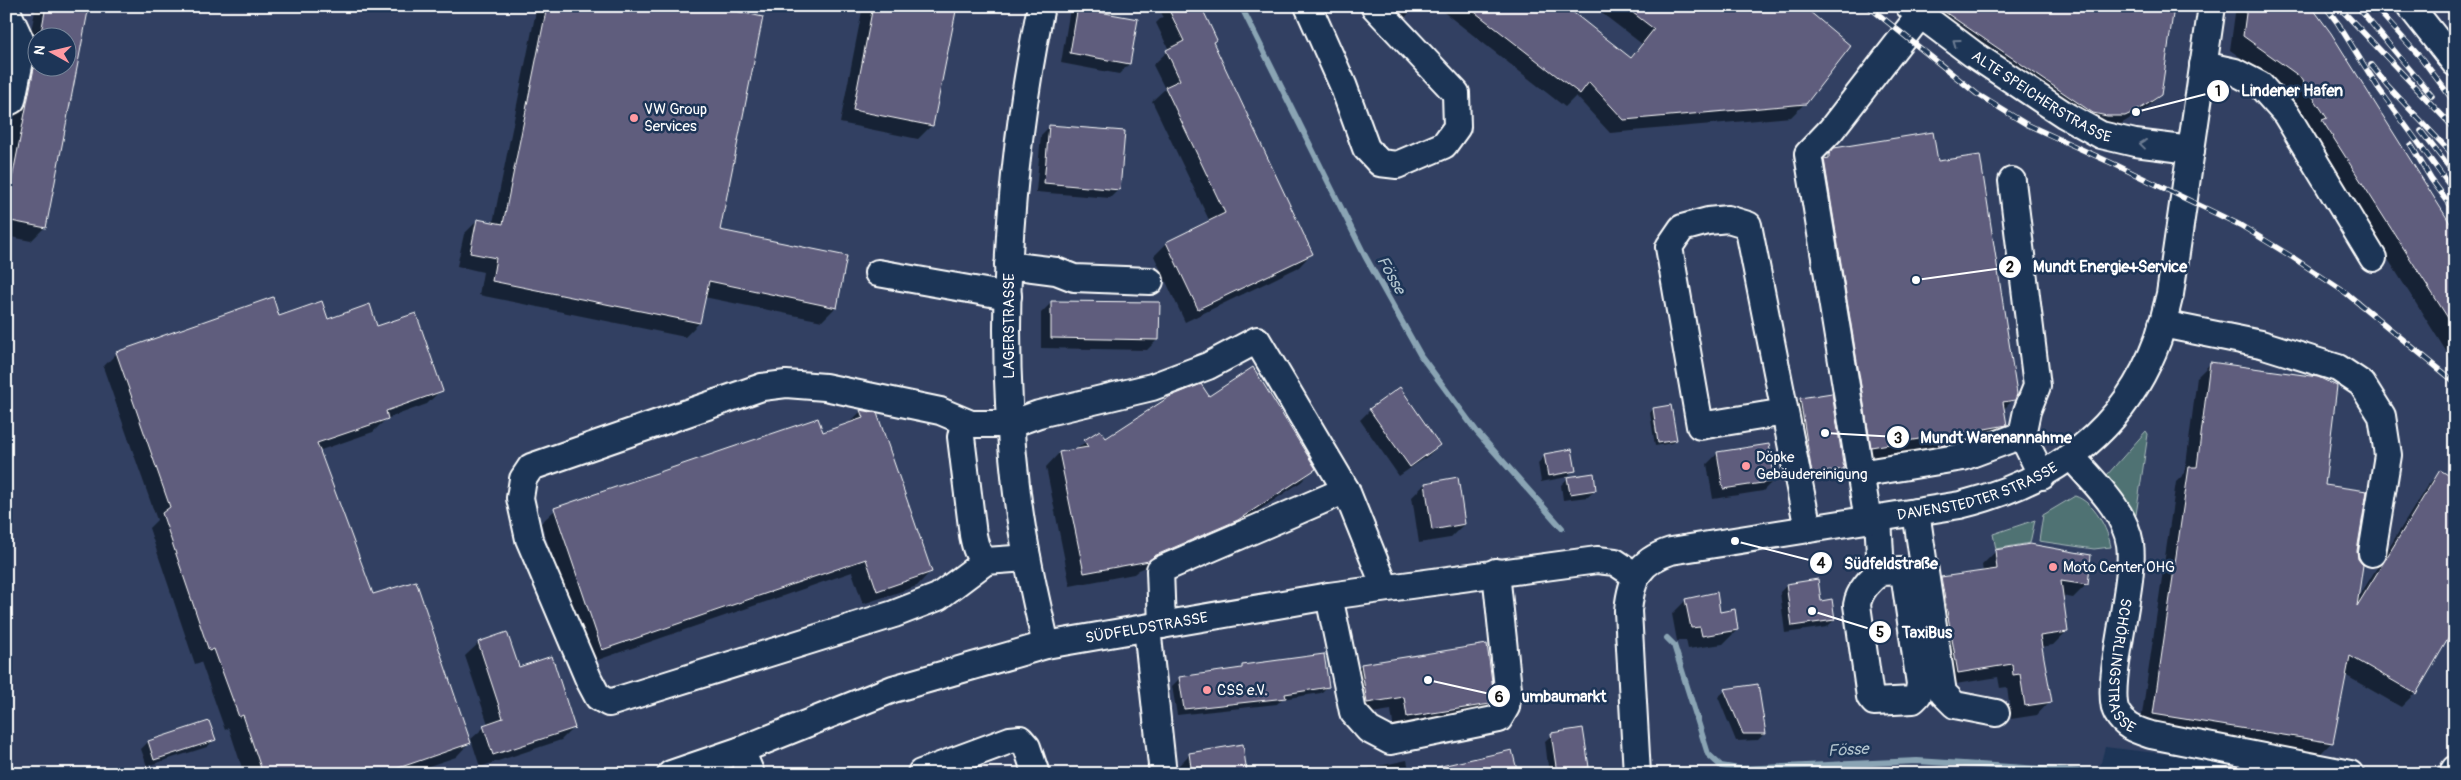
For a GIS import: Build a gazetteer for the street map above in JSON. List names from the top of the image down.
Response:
{
  "streets": {
    "street": [
      "ALTE SPEICHERSTRASSE",
      "LAGERSTRASSE",
      "DAVENSTEDTER STRASSE",
      "SÜDFELDSTRASSE",
      "SCHÖRLINGSTRASSE"
    ]
  },
  "crossings": [
    ["ALTE SPEICHERSTRASSE", "DAVENSTEDTER STRASSE"],
    ["LAGERSTRASSE", "SÜDFELDSTRASSE"],
    ["DAVENSTEDTER STRASSE", "SÜDFELDSTRASSE"],
    ["DAVENSTEDTER STRASSE", "SCHÖRLINGSTRASSE"]
  ],
  "one_way": ["ALTE SPEICHERSTRASSE"],
  "water": ["Fösse"],
  "places": [
    "Lindener Hafen",
    "VW Group Services",
    "Mundt Energie+Service",
    "Mundt Warenannahme",
    "Döpke Gebäudereinigung",
    "Südfeldstraße",
    "Moto Center OHG",
    "TaxiBus",
    "umbaumarkt",
    "CSS e.V."
  ],
  "north": "left"
}
